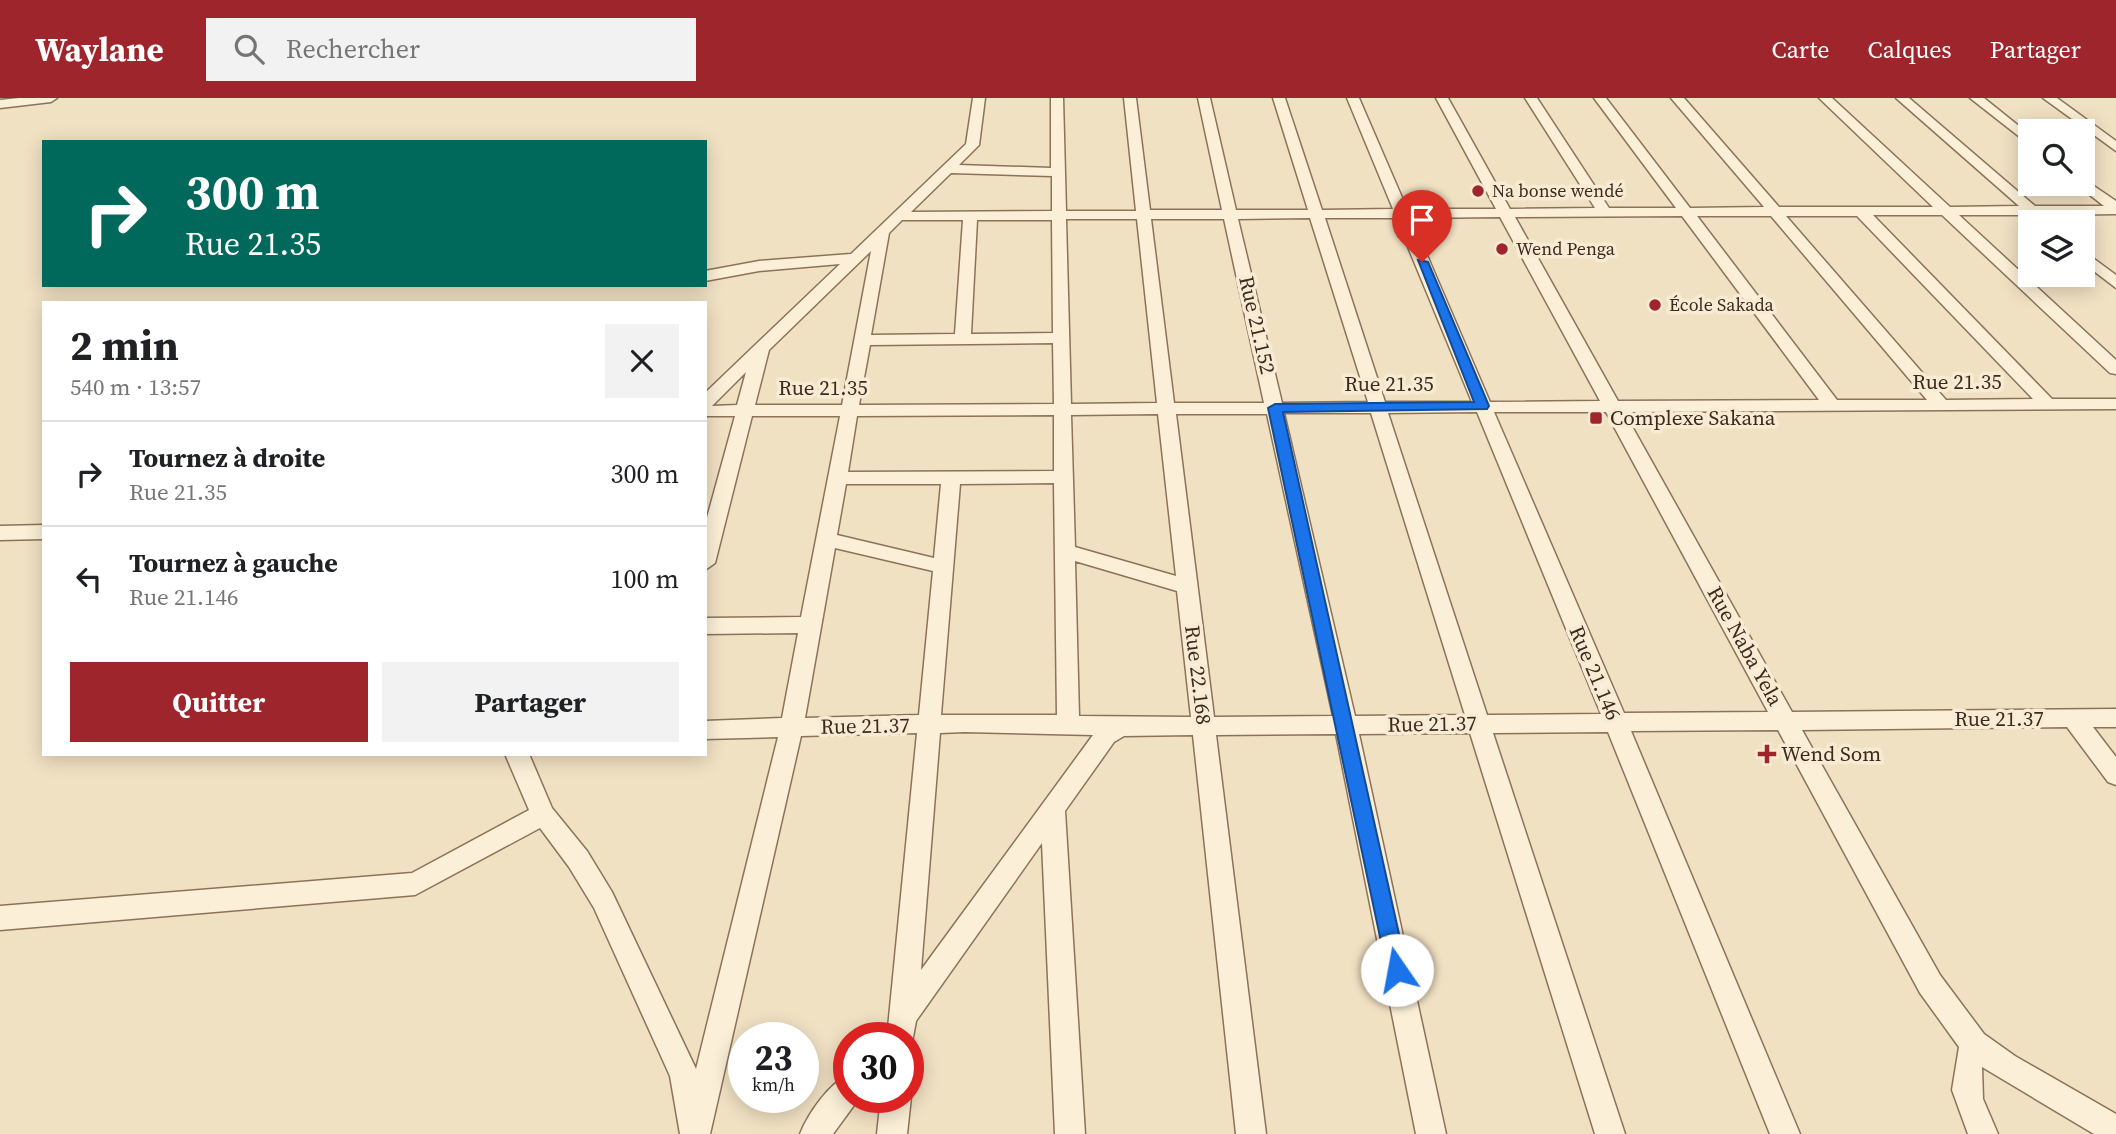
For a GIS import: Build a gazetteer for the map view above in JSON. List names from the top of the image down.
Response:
{
  "streets": {
    "street": [
      "Rue 21.152",
      "Rue 21.35",
      "Rue Naba Yela",
      "Rue 21.146",
      "Rue 22.168",
      "Rue 21.37"
    ]
  },
  "crossings": [
    ["Rue 21.152", "Rue 21.35"],
    ["Rue 21.152", "Rue 21.37"],
    ["Rue 21.35", "Rue Naba Yela"],
    ["Rue 21.35", "Rue 21.146"],
    ["Rue 21.35", "Rue 22.168"],
    ["Rue Naba Yela", "Rue 21.37"],
    ["Rue 21.146", "Rue 21.37"],
    ["Rue 22.168", "Rue 21.37"]
  ],
  "places": {
    "other": ["Na bonse wendé", "Wend Penga", "École Sakada"],
    "transit": ["Complexe Sakana"],
    "health": ["Wend Som"]
  },
  "page": {
    "header": "Waylane",
    "search": "Rechercher",
    "nav": ["Carte", "Calques", "Partager"],
    "turn": ["300 m", "Rue 21.35"],
    "heading": ["2 min", "540 m · 13:57"],
    "list": [
      {
        "name": "Tournez à droite",
        "note": "Rue 21.35",
        "value": "300 m"
      },
      {
        "name": "Tournez à gauche",
        "note": "Rue 21.146",
        "value": "100 m"
      }
    ],
    "buttons": ["Quitter", "Partager"],
    "speed": "23 km/h",
    "limit": "30"
  }
}
